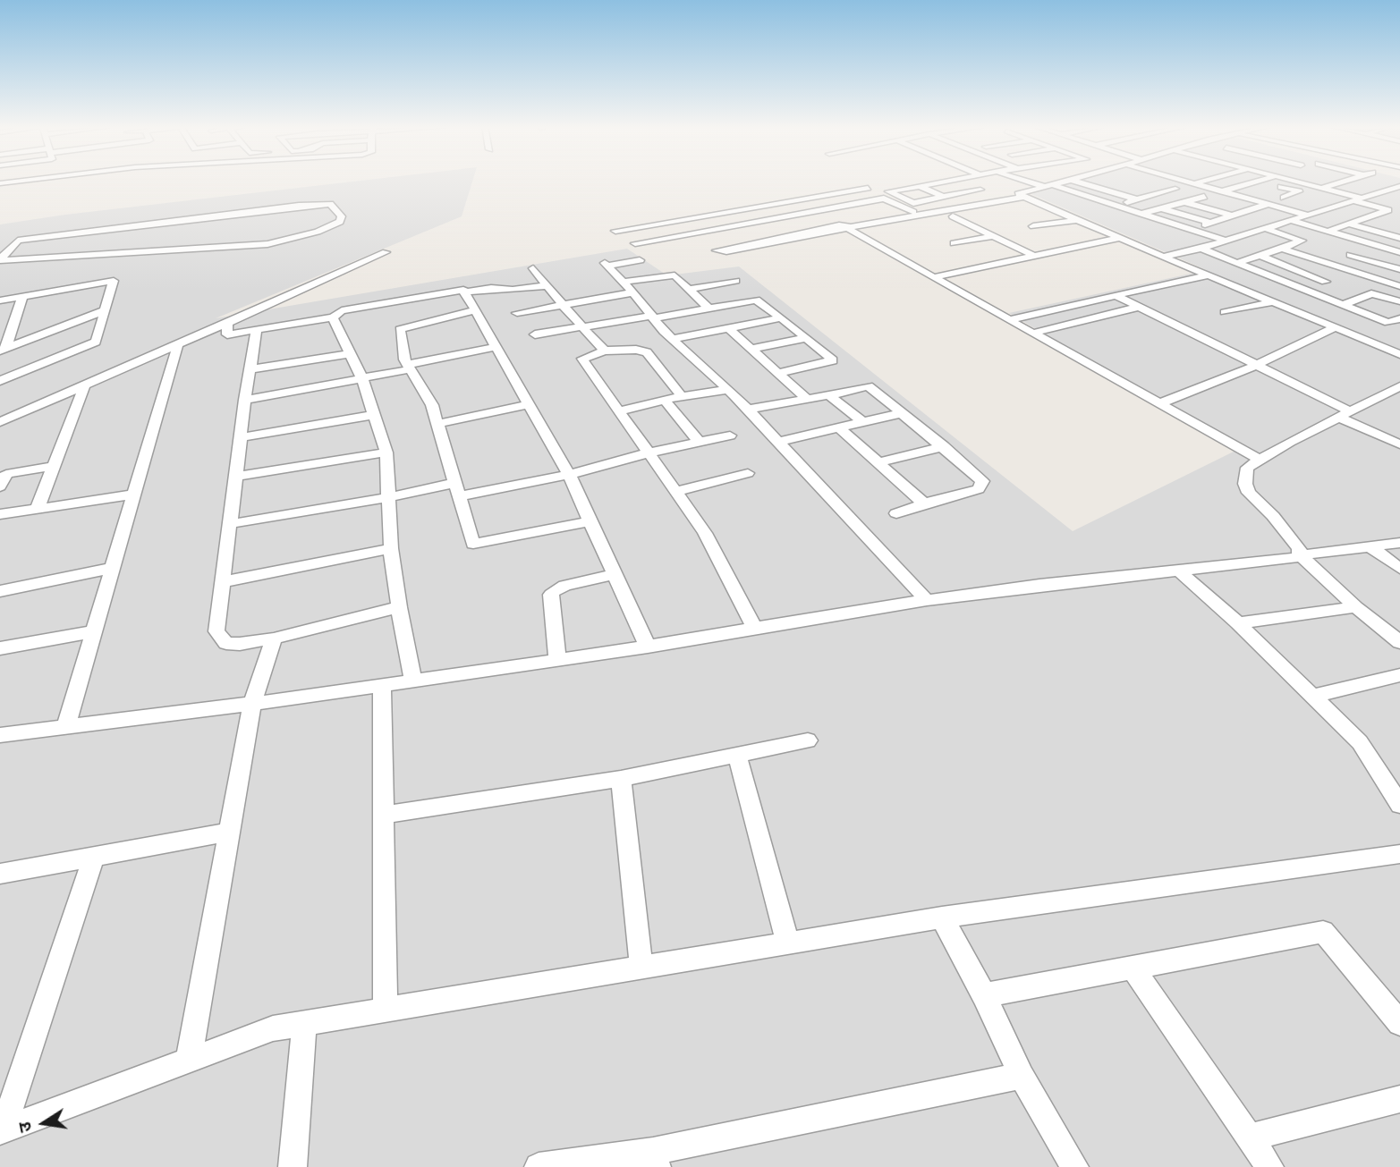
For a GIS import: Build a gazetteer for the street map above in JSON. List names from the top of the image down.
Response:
{
  "north": "left"
}
